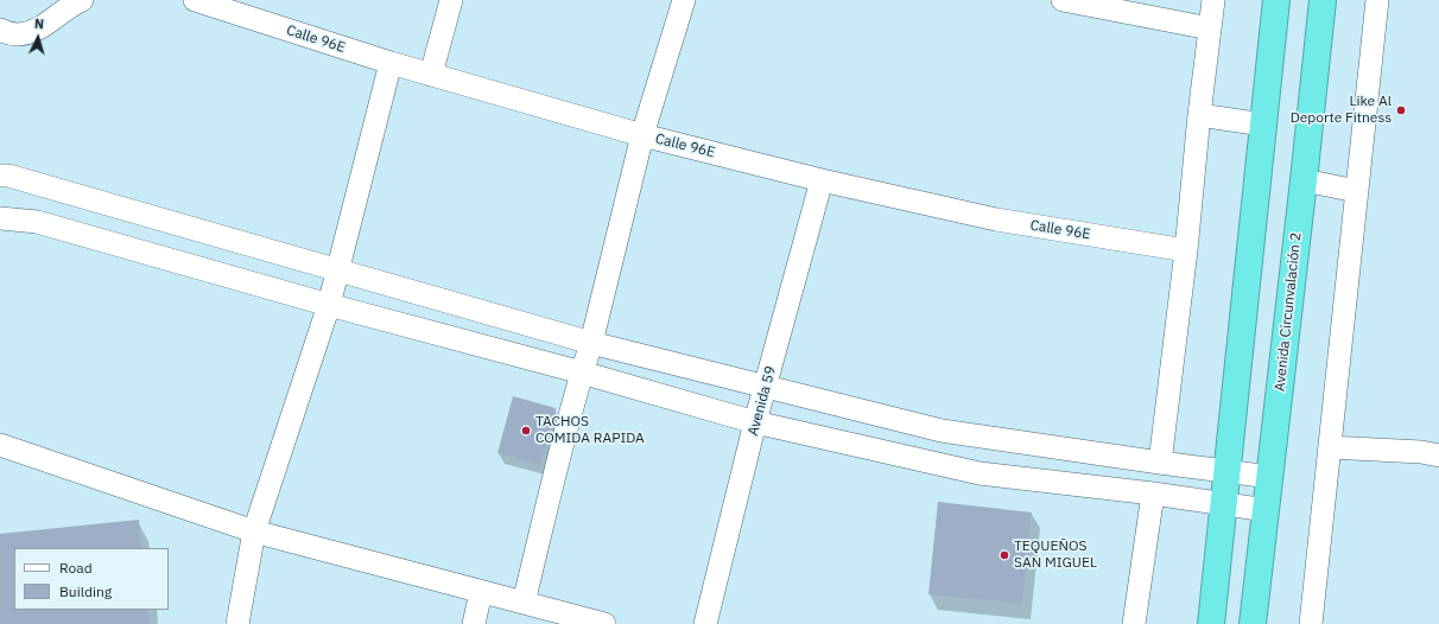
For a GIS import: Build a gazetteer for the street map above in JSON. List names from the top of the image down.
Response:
{
  "streets": {
    "highway": ["Avenida Circunvalación 2"],
    "street": ["Calle 96E", "Avenida 59"]
  },
  "crossings": [
    ["Calle 96E", "Avenida 59"]
  ],
  "places": ["Like Al Deporte Fitness", "TACHOS COMIDA RAPIDA", "TEQUEÑOS SAN MIGUEL"],
  "legend": ["Road", "Building"],
  "north": "top"
}
